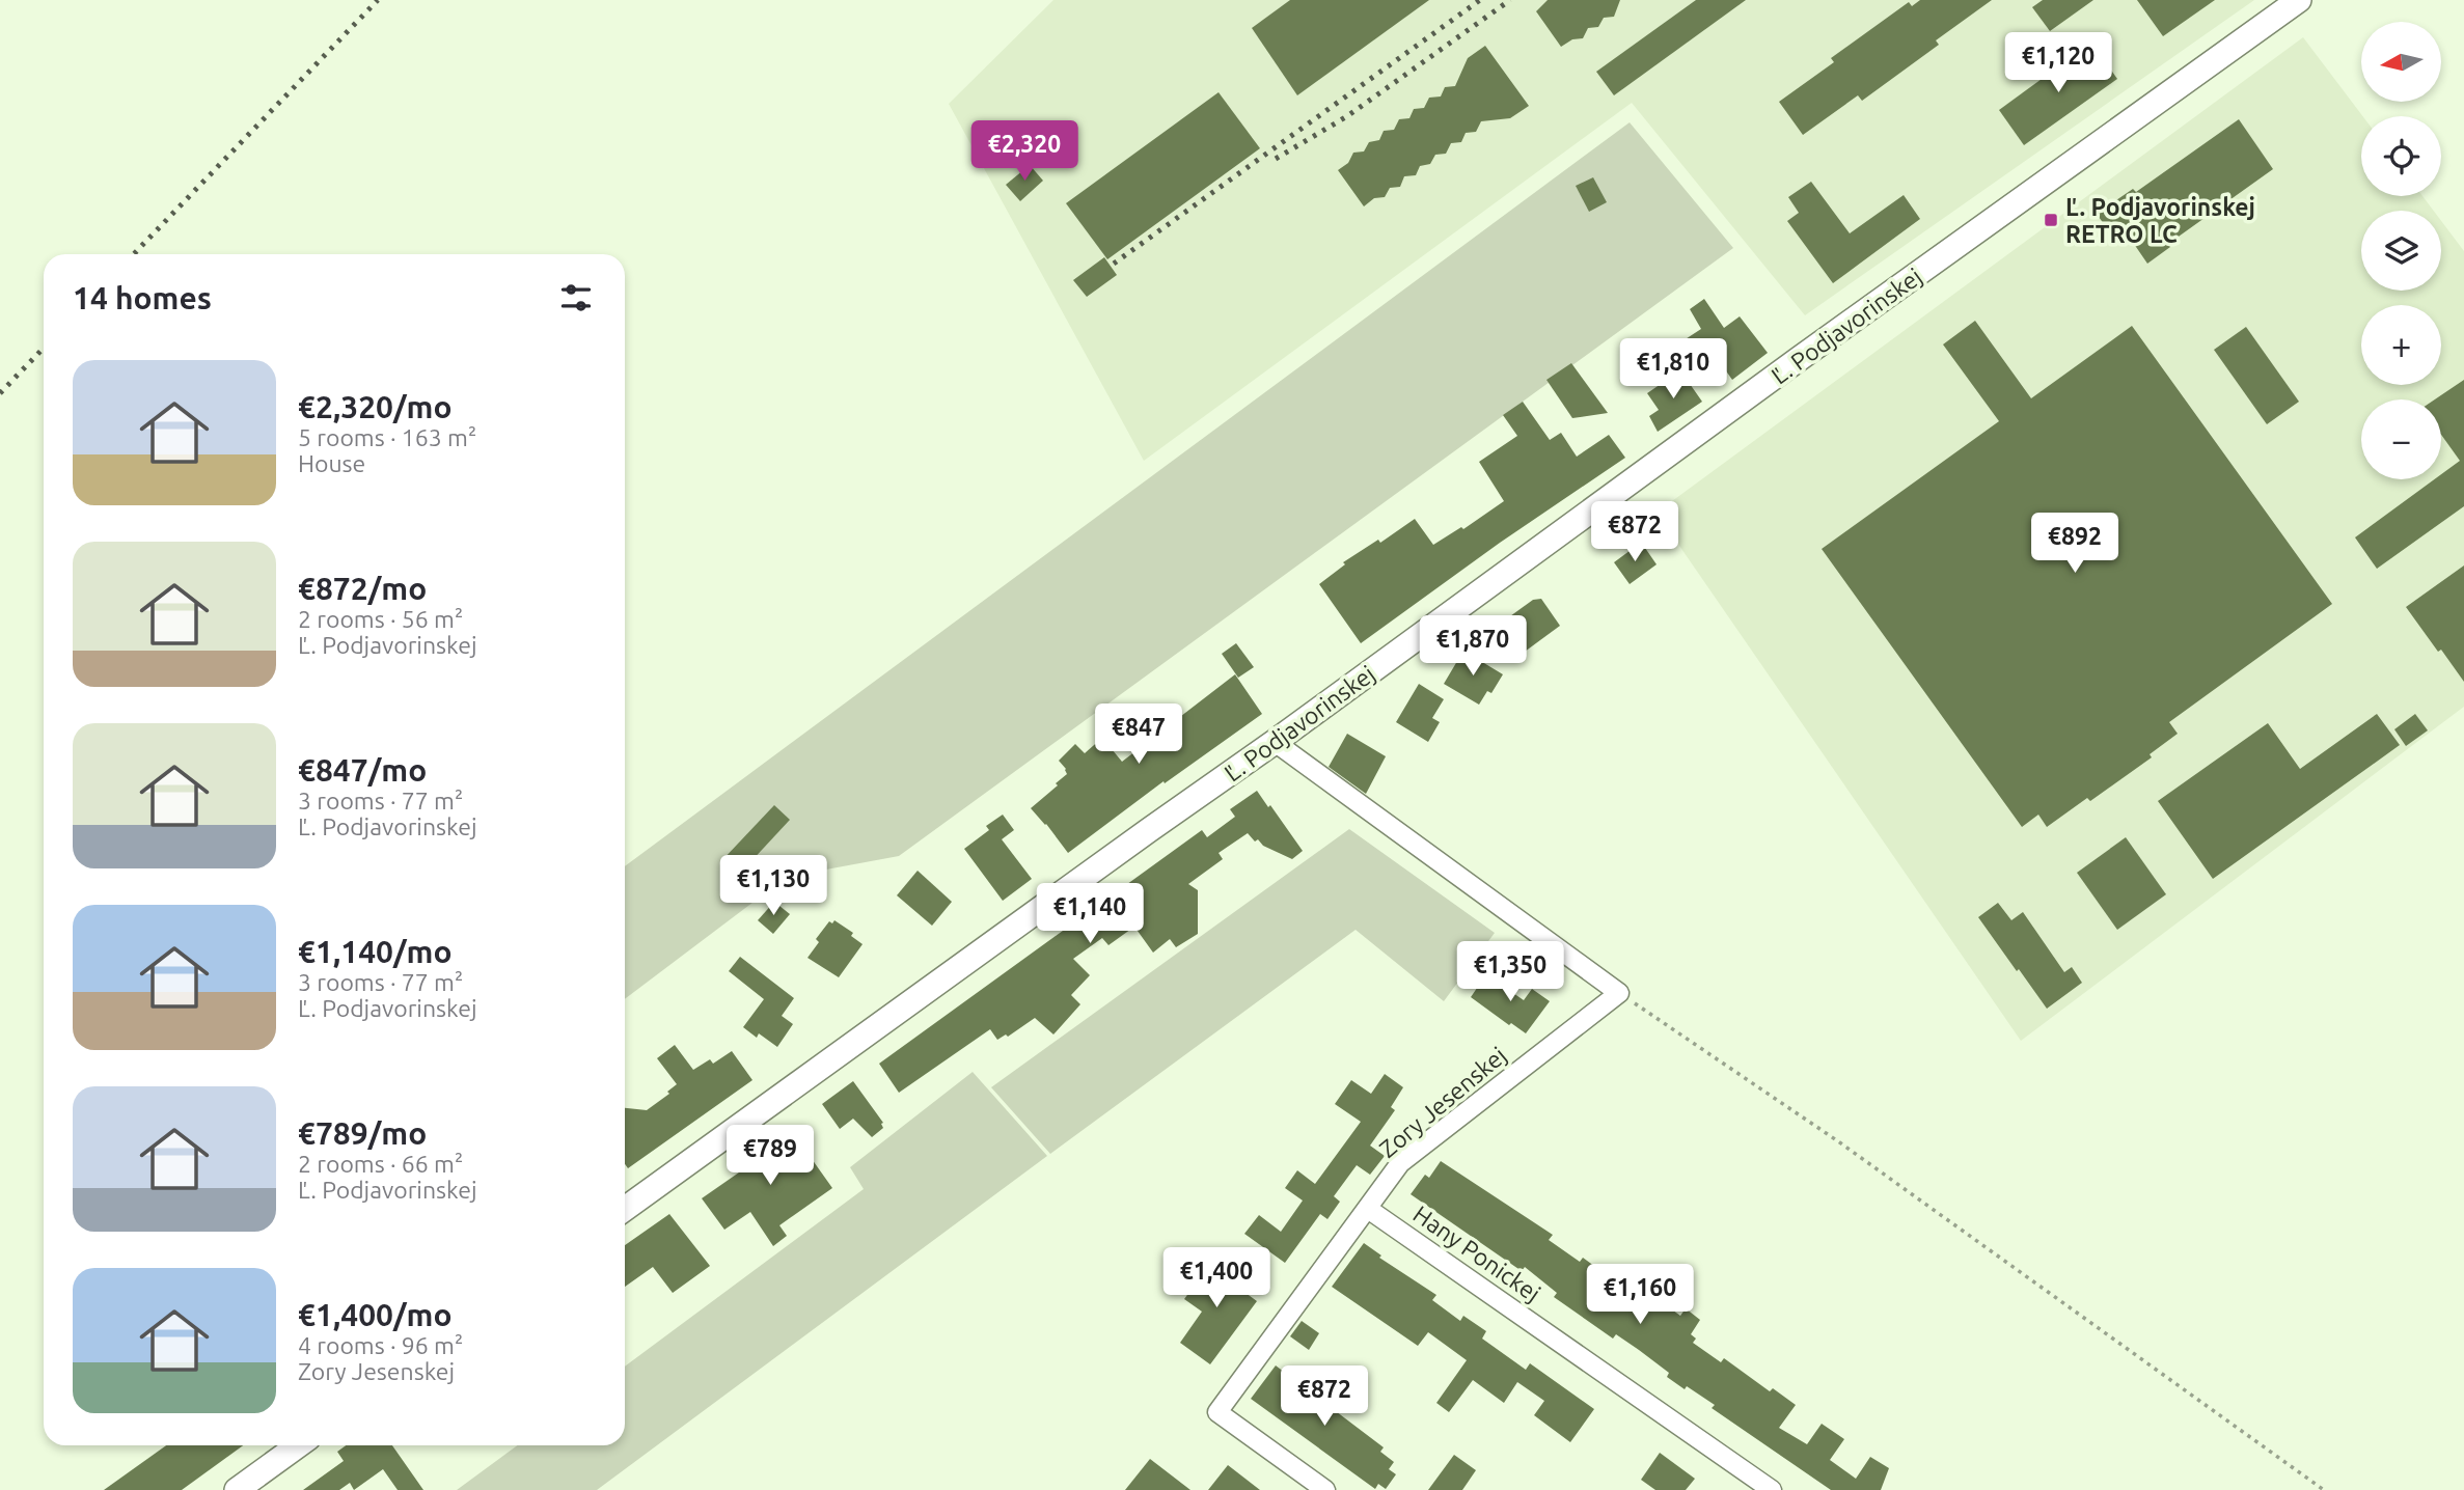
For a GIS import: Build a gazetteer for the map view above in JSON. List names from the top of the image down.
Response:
{
  "streets": {
    "street": ["Ľ. Podjavorinskej", "Zory Jesenskej", "Hany Ponickej"]
  },
  "crossings": [
    ["Zory Jesenskej", "Hany Ponickej"]
  ],
  "places": {
    "transit": ["Ľ. Podjavorinskej RETRO LC"]
  },
  "north": "left",
  "page": {
    "map_buttons": ["+", "−"],
    "price": [
      "€1,120",
      "€2,320",
      "€1,810",
      "€872",
      "€892",
      "€1,870",
      "€847",
      "€1,130",
      "€1,140",
      "€1,350",
      "€789",
      "€1,400",
      "€1,160",
      "€872"
    ],
    "heading": "14 homes",
    "list": [
      {
        "name": "€2,320/mo",
        "note": "5 rooms · 163 m² · House"
      },
      {
        "name": "€872/mo",
        "note": "2 rooms · 56 m² · Ľ. Podjavorinskej"
      },
      {
        "name": "€847/mo",
        "note": "3 rooms · 77 m² · Ľ. Podjavorinskej"
      },
      {
        "name": "€1,140/mo",
        "note": "3 rooms · 77 m² · Ľ. Podjavorinskej"
      },
      {
        "name": "€789/mo",
        "note": "2 rooms · 66 m² · Ľ. Podjavorinskej"
      },
      {
        "name": "€1,400/mo",
        "note": "4 rooms · 96 m² · Zory Jesenskej"
      }
    ]
  }
}
